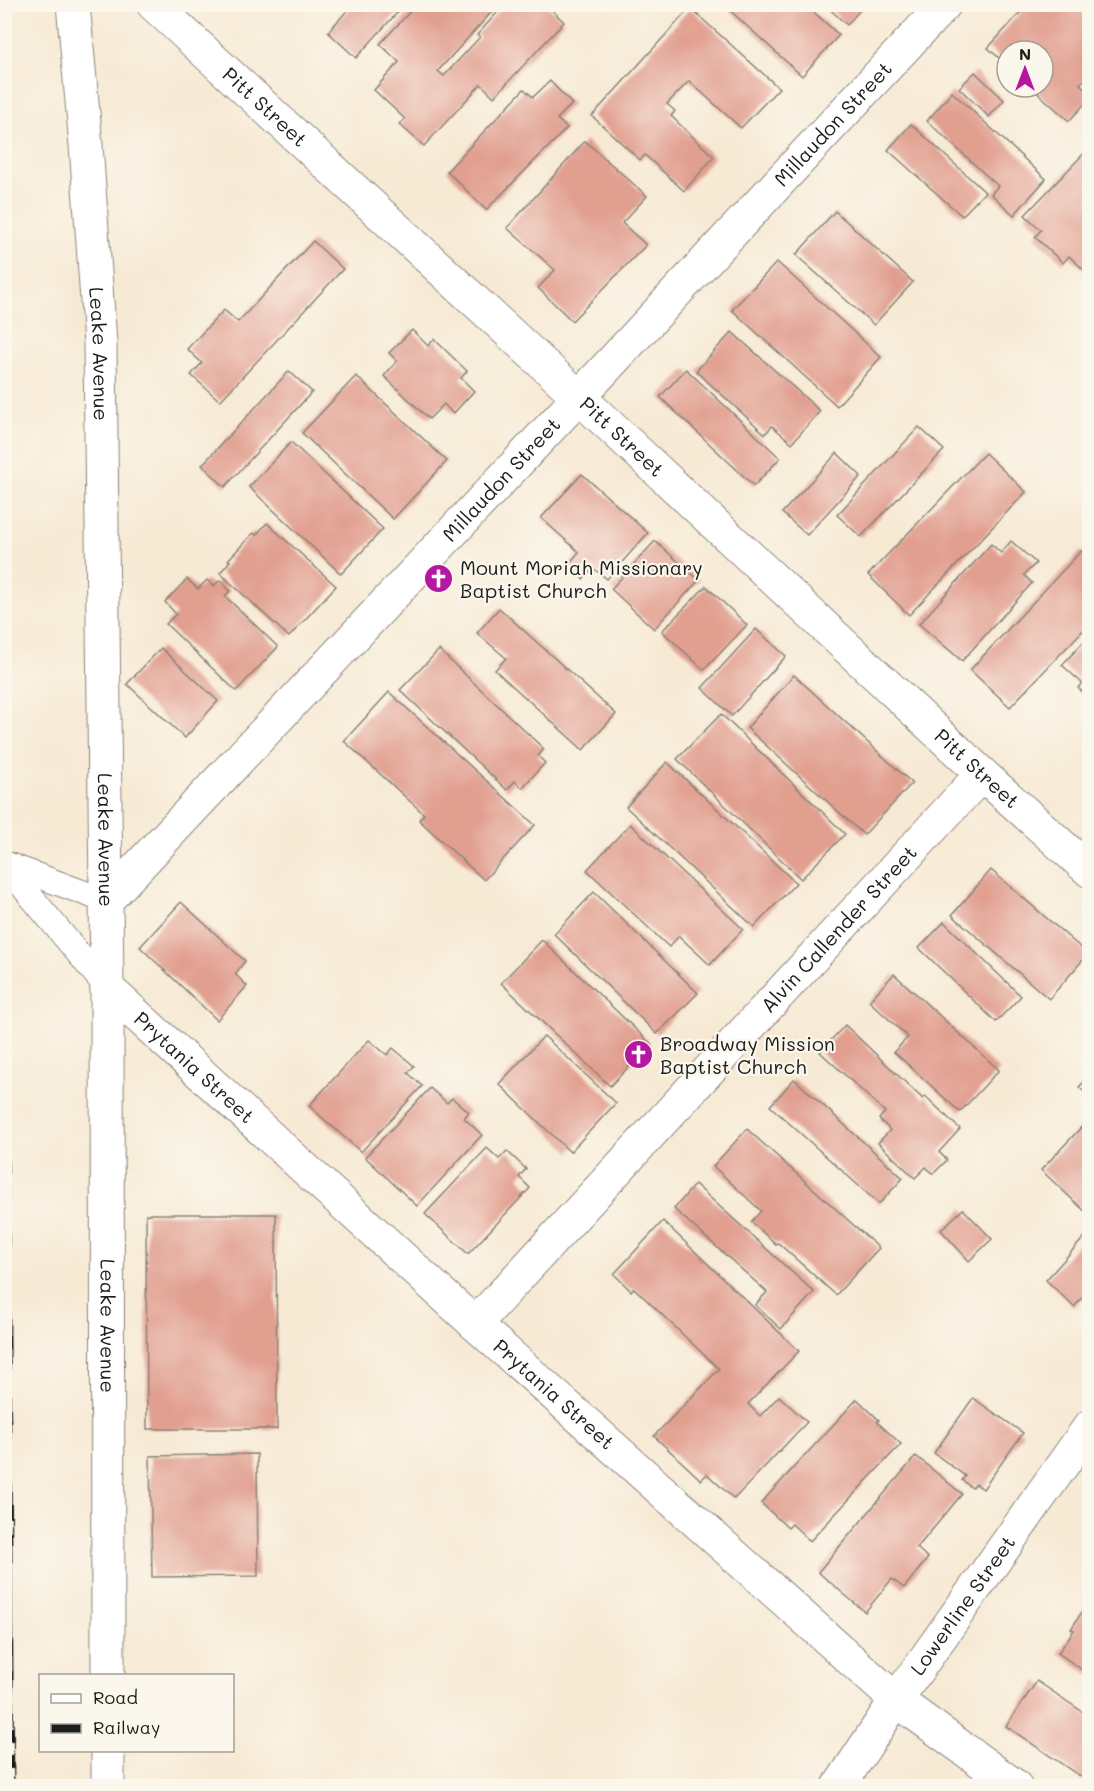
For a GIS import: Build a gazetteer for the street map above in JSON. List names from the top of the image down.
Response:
{
  "streets": {
    "street": [
      "Pitt Street",
      "Millaudon Street",
      "Leake Avenue",
      "Alvin Callender Street",
      "Prytania Street",
      "Lowerline Street"
    ]
  },
  "crossings": [
    ["Pitt Street", "Millaudon Street"],
    ["Pitt Street", "Alvin Callender Street"],
    ["Millaudon Street", "Leake Avenue"],
    ["Leake Avenue", "Prytania Street"],
    ["Alvin Callender Street", "Prytania Street"],
    ["Prytania Street", "Lowerline Street"]
  ],
  "places": {
    "church": ["Mount Moriah Missionary Baptist Church", "Broadway Mission Baptist Church"]
  },
  "legend": ["Road", "Railway"],
  "north": "top"
}
